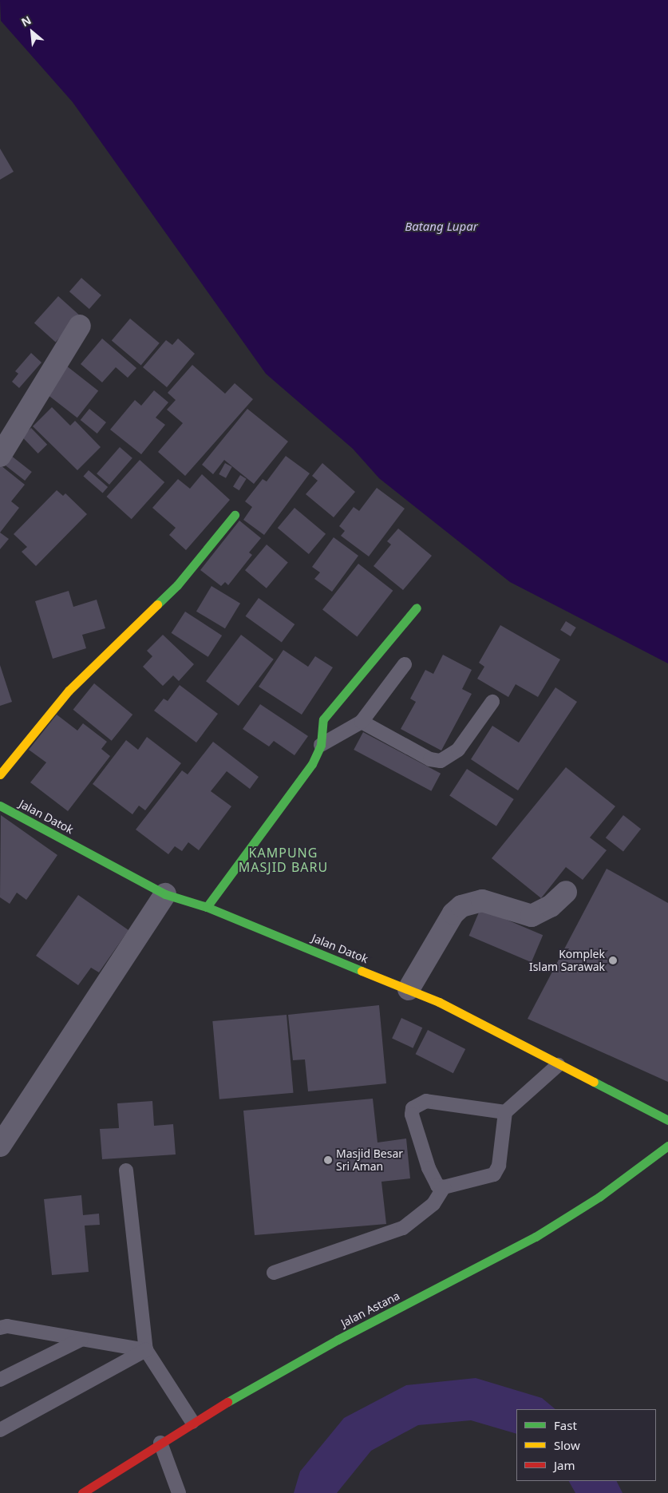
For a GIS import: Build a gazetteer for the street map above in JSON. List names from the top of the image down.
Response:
{
  "streets": {
    "street": ["Jalan Datok", "Jalan Astana"]
  },
  "districts": ["KAMPUNG MASJID BARU"],
  "water": ["Batang Lupar"],
  "places": ["Komplek Islam Sarawak", "Masjid Besar Sri Aman"],
  "legend": ["Fast", "Slow", "Jam"],
  "north": "top left"
}
